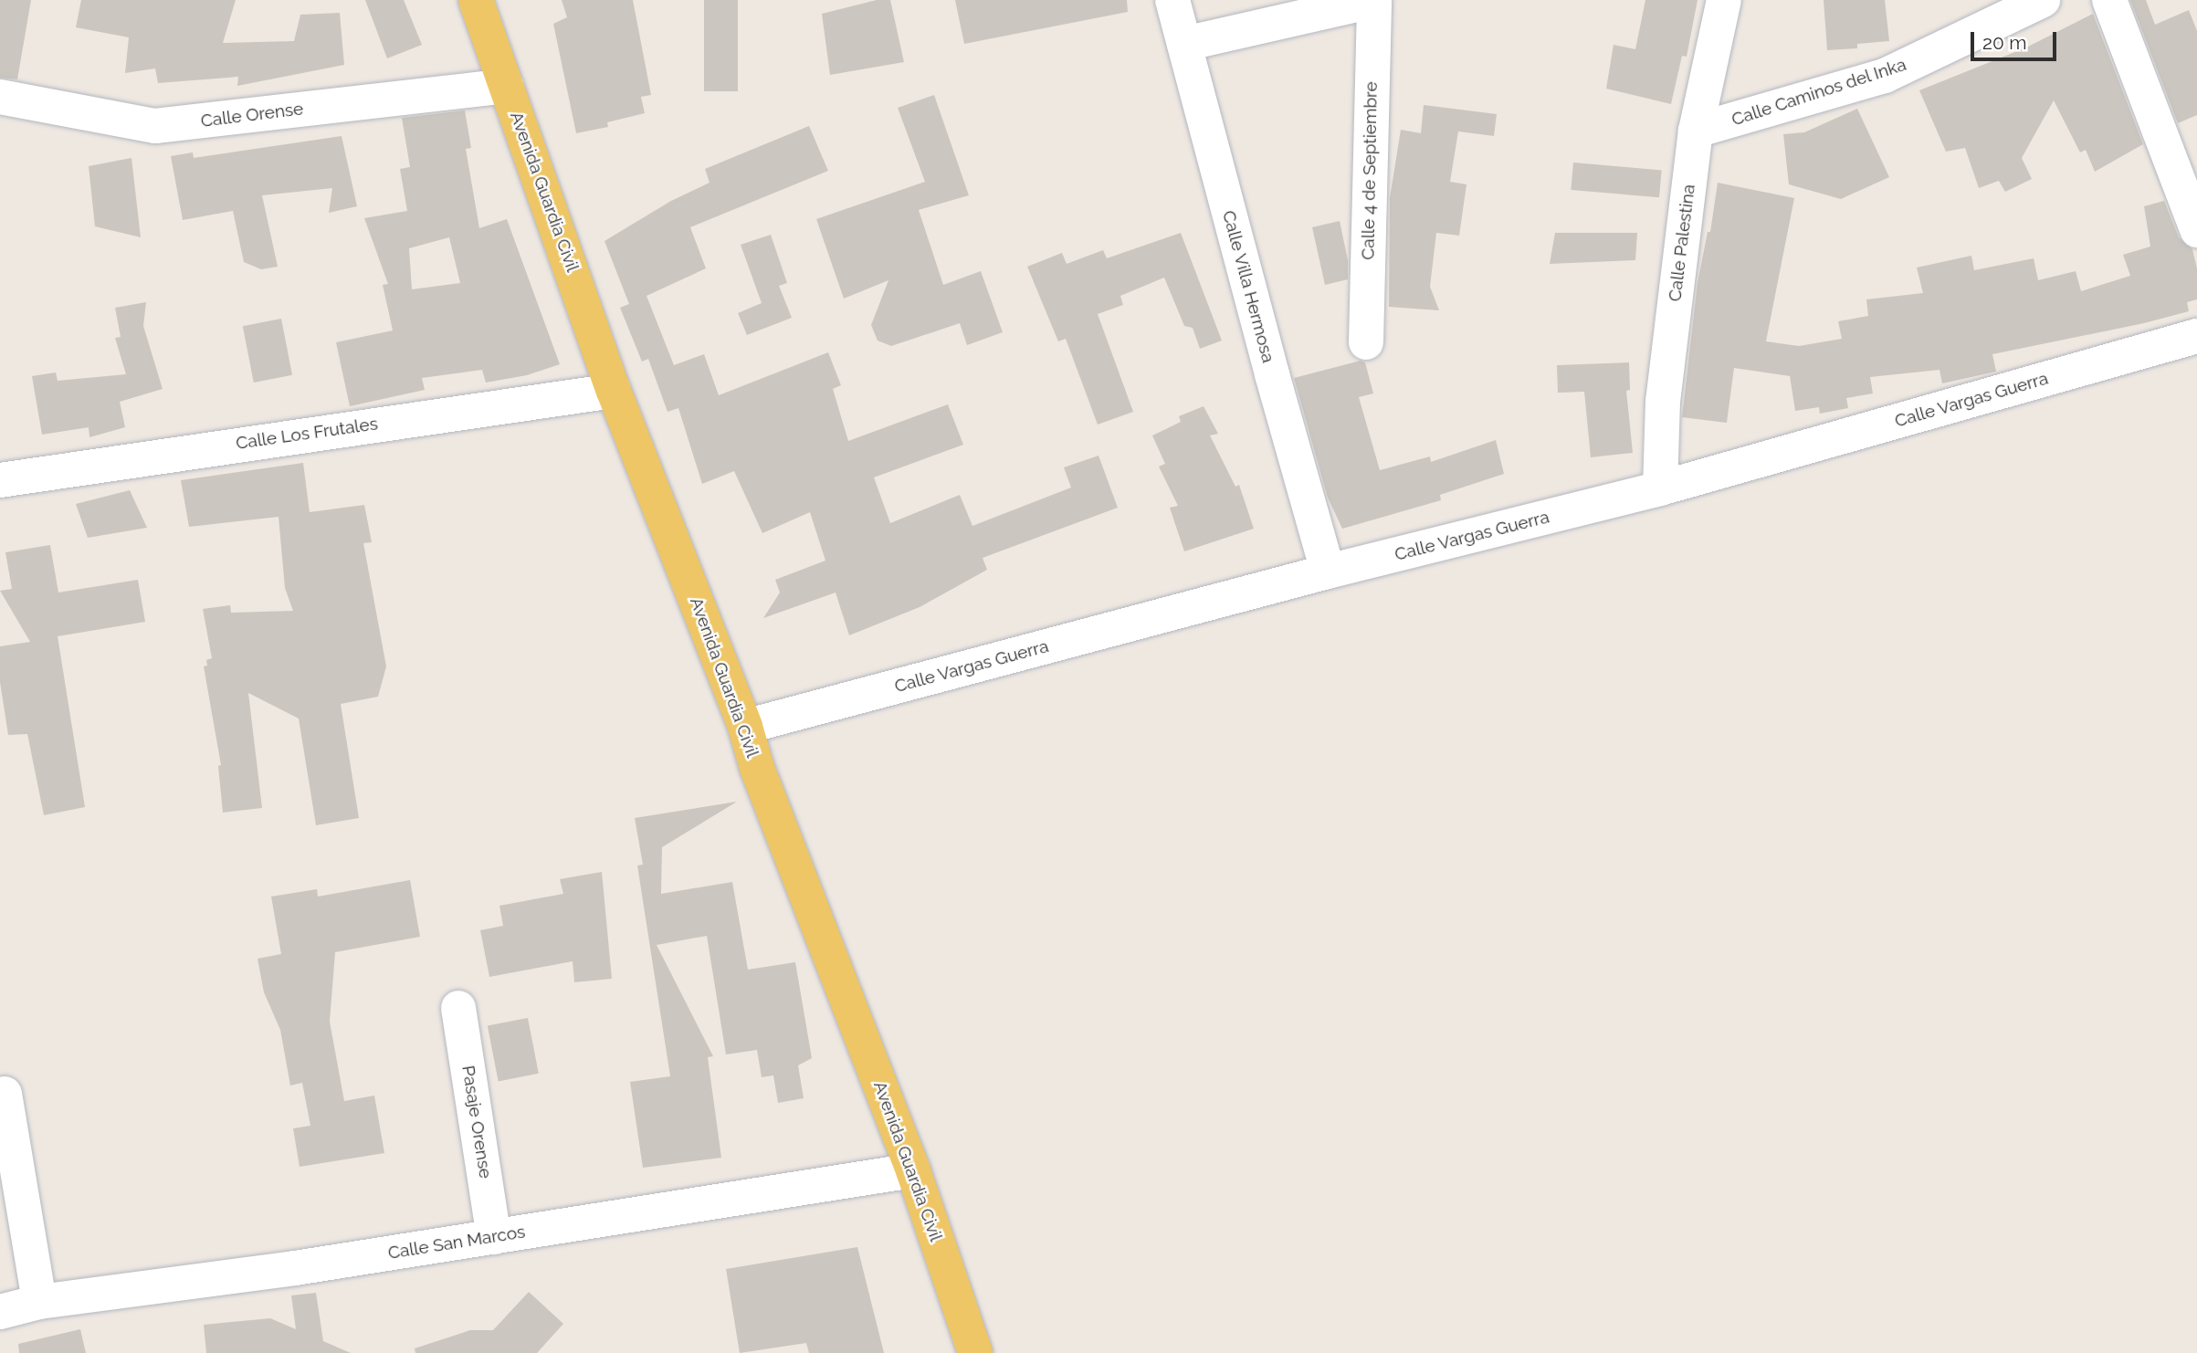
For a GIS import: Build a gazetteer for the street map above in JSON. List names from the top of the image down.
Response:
{
  "streets": {
    "main road": ["Avenida Guardia Civil"],
    "street": [
      "Calle Caminos del Inka",
      "Calle Orense",
      "Calle 4 de Septiembre",
      "Calle Palestina",
      "Calle Villa Hermosa",
      "Calle Vargas Guerra",
      "Calle Los Frutales",
      "Pasaje Orense",
      "Calle San Marcos"
    ]
  },
  "crossings": [
    ["Calle Caminos del Inka", "Calle Palestina"],
    ["Calle Orense", "Avenida Guardia Civil"],
    ["Avenida Guardia Civil", "Calle Vargas Guerra"],
    ["Avenida Guardia Civil", "Calle Los Frutales"],
    ["Avenida Guardia Civil", "Calle San Marcos"],
    ["Calle Palestina", "Calle Vargas Guerra"],
    ["Calle Villa Hermosa", "Calle Vargas Guerra"],
    ["Pasaje Orense", "Calle San Marcos"]
  ],
  "scale_bar": "20 m"
}
